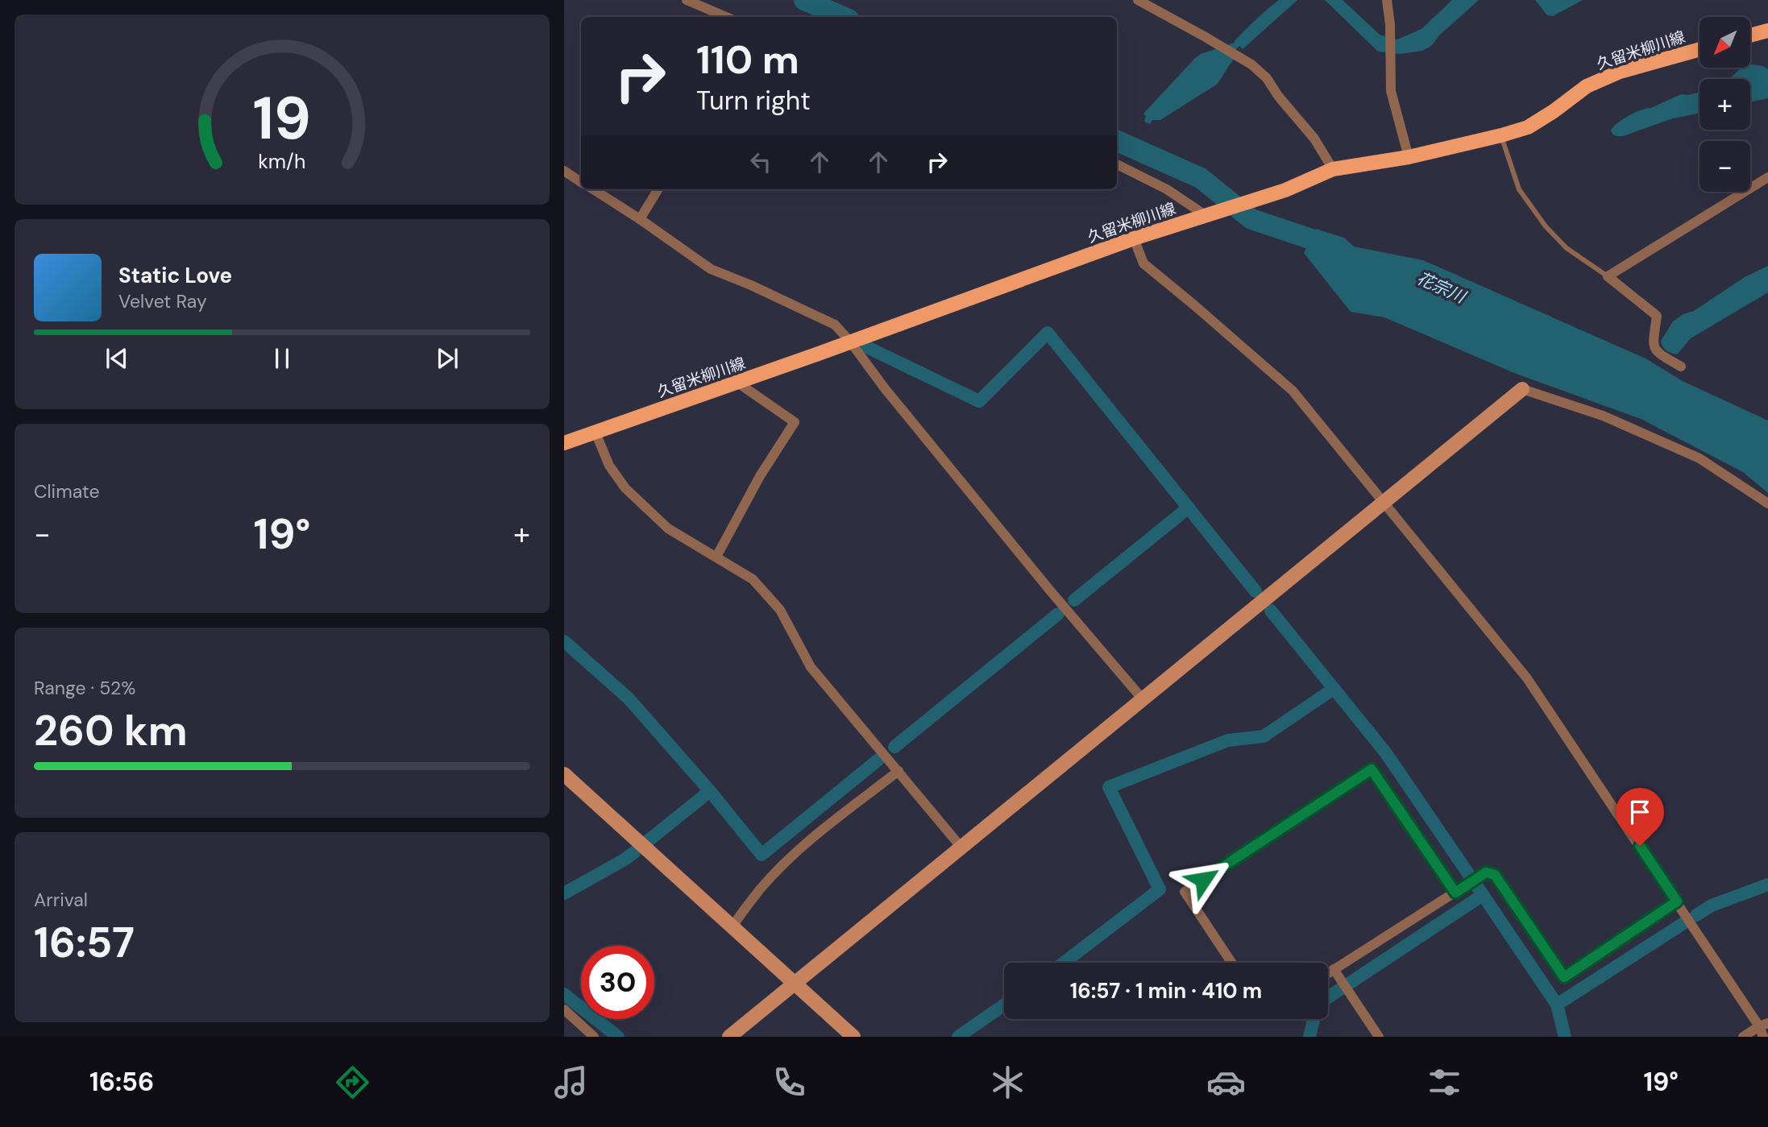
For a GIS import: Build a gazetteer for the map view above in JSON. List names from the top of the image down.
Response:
{
  "streets": {
    "main road": ["久留米柳川線"]
  },
  "water": ["花宗川"],
  "north": "bottom left",
  "page": {
    "map_buttons": ["+", "−"],
    "turn": ["110 m", "Turn right"],
    "song": ["Static Love", "Velvet Ray"],
    "tile": [
      "Climate",
      ["Range · 52%", "260 km"],
      ["Arrival", "16:57"]
    ],
    "heat": ["−", "19°", "+"],
    "limit": "30",
    "trip": "16:57 · 1 min · 410 m",
    "tabs": ["16:56", "19°"],
    "gauge": ["19", "km/h"]
  }
}
